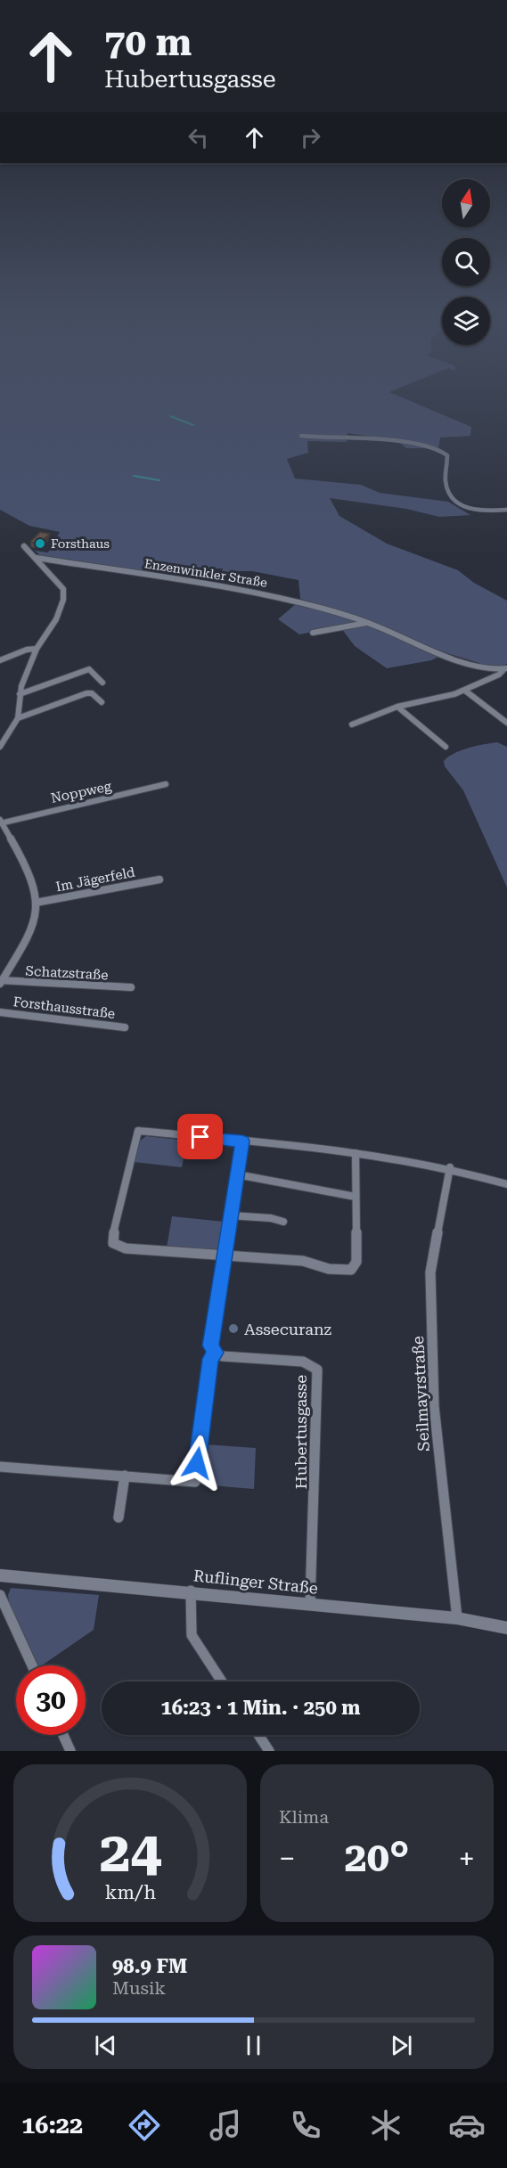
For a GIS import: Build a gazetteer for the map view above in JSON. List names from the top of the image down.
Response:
{
  "streets": {
    "street": [
      "Enzenwinkler Straße",
      "Noppweg",
      "Im Jägerfeld",
      "Schatzstraße",
      "Forsthausstraße",
      "Seilmayrstraße",
      "Hubertusgasse",
      "Ruflinger Straße"
    ]
  },
  "crossings": [
    ["Noppweg", "Forsthausstraße"],
    ["Im Jägerfeld", "Forsthausstraße"],
    ["Schatzstraße", "Forsthausstraße"],
    ["Seilmayrstraße", "Ruflinger Straße"],
    ["Hubertusgasse", "Ruflinger Straße"]
  ],
  "places": ["Forsthaus", "Assecuranz"],
  "north": "top",
  "page": {
    "turn": ["70 m", "Hubertusgasse"],
    "limit": "30",
    "trip": "16:23 · 1 Min. · 250 m",
    "tile": "Klima",
    "heat": ["−", "20°", "+"],
    "song": ["98.9 FM", "Musik"],
    "tabs": "16:22",
    "gauge": ["24", "km/h"]
  }
}
